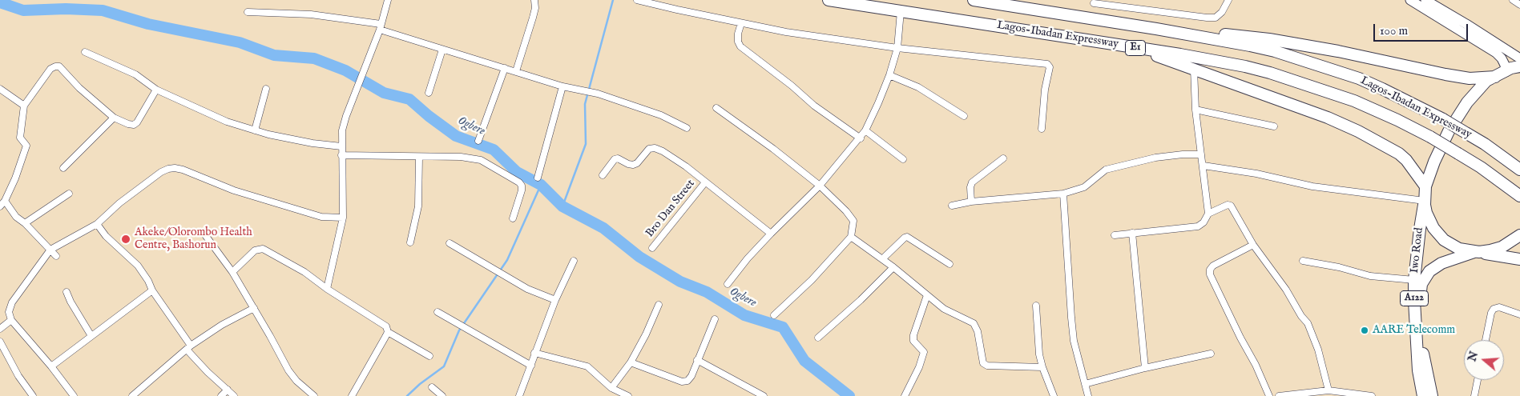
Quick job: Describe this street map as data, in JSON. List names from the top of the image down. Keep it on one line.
{"streets":{"highway":["Lagos-Ibadan Expressway","E1","Iwo Road","A122"],"street":["Bro Dan Street"]},"crossings":[["Iwo Road","A122"]],"water":["Ogbere"],"places":["Akeke/Olorombo Health Centre, Bashorun","AARE Telecomm"],"scale_bar":"100 m","north":"left"}
